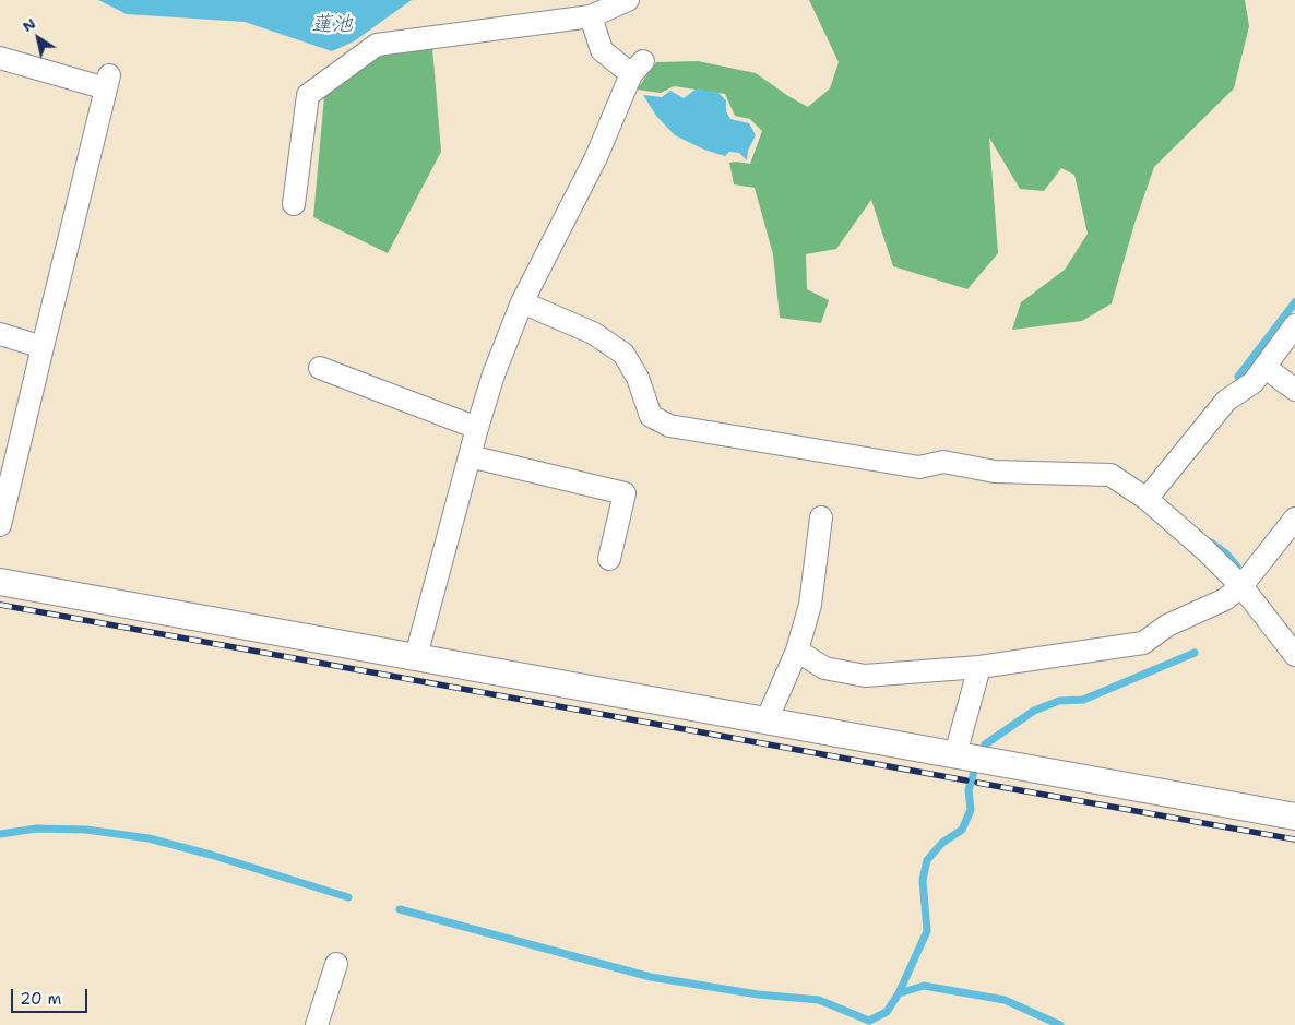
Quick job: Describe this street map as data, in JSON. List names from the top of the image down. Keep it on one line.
{"water":["蓮池"],"scale_bar":"20 m","north":"top left"}
